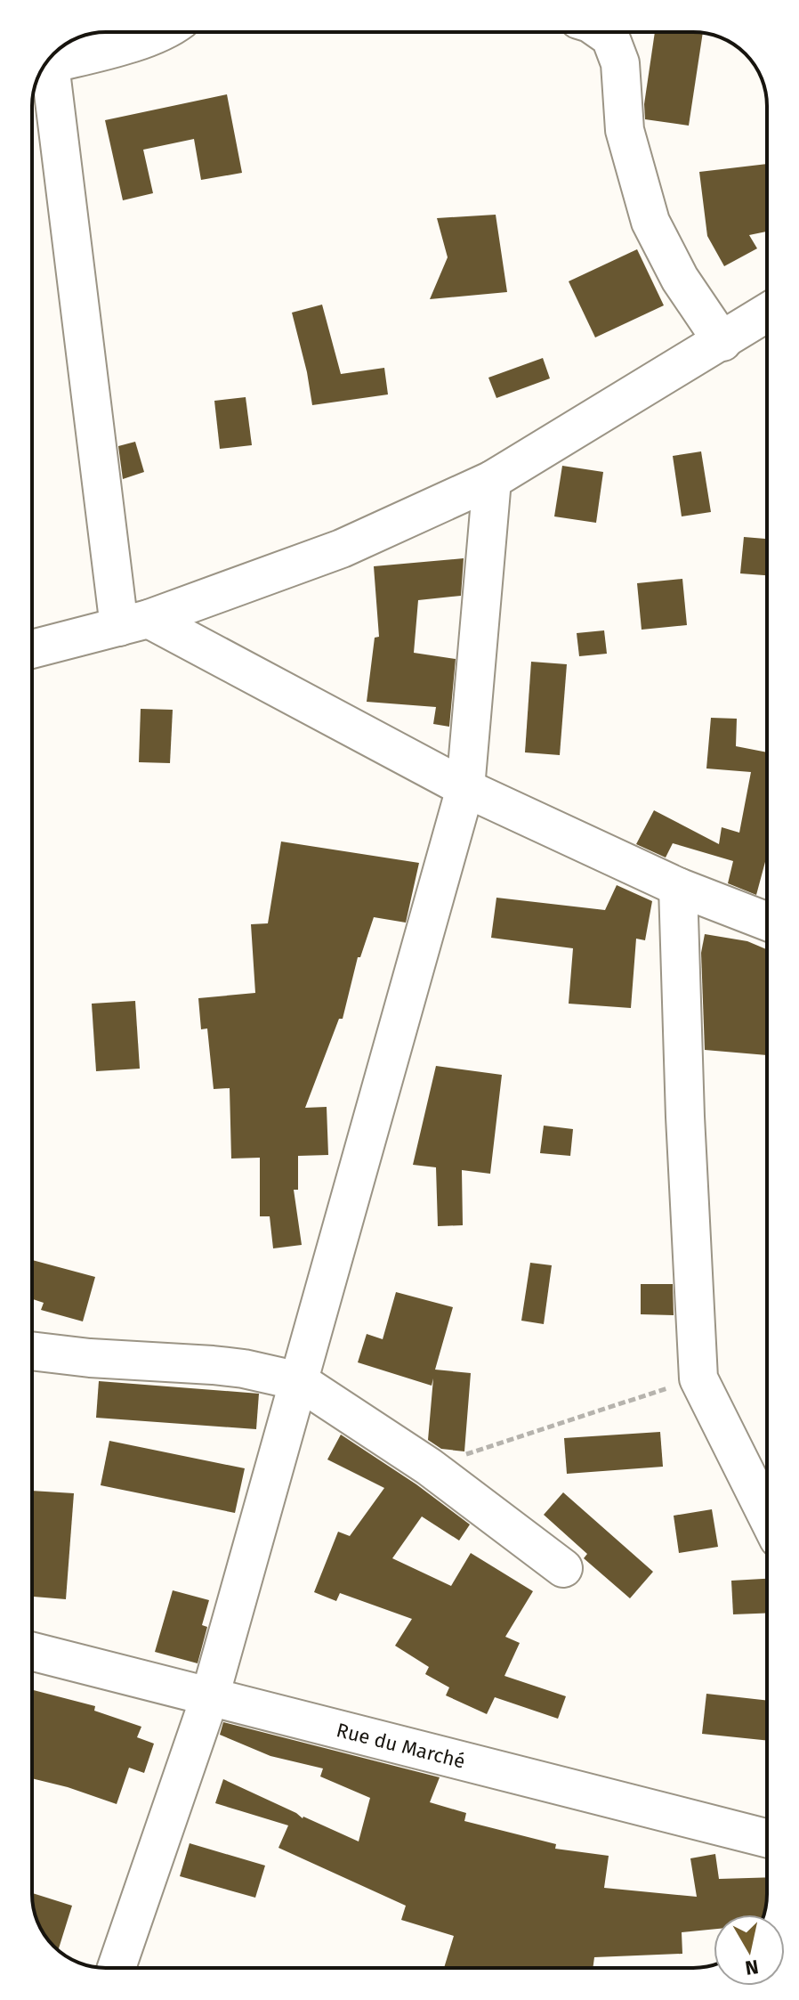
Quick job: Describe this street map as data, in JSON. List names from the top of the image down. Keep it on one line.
{"streets":{"street":["Rue du Marché"]},"north":"bottom"}
